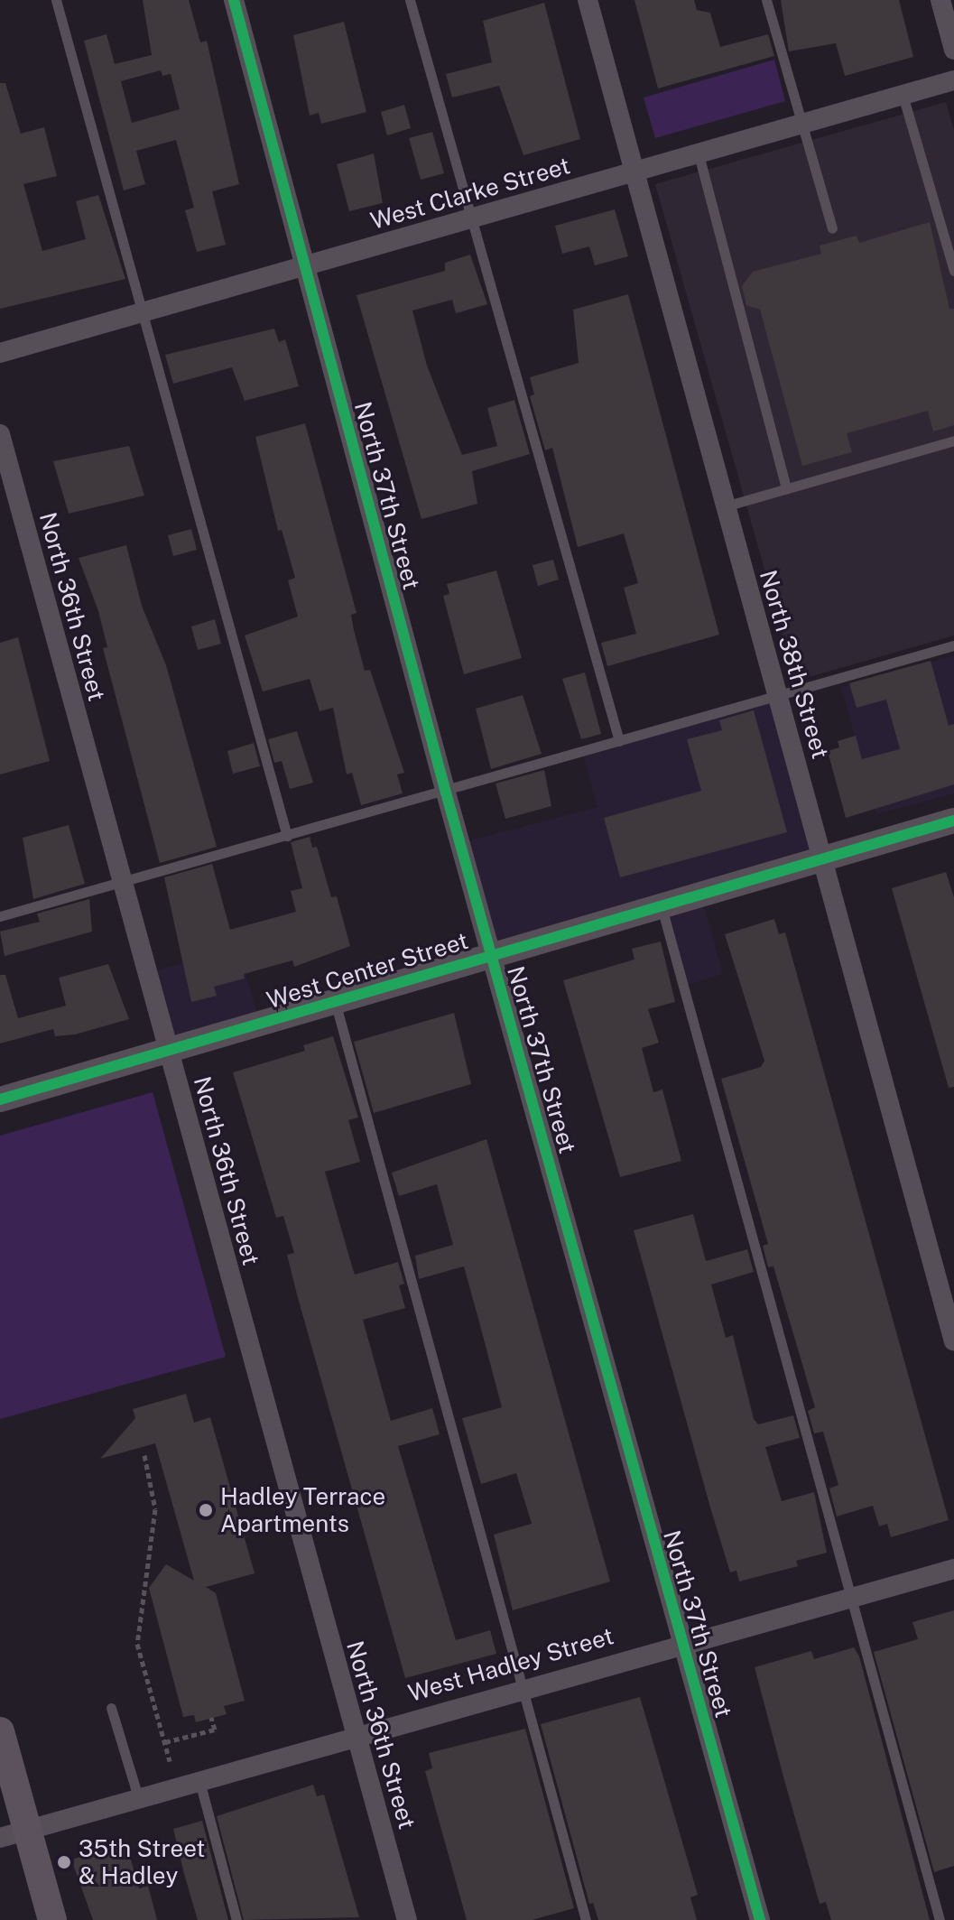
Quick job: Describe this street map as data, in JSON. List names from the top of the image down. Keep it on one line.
{"streets":{"street":["West Clarke Street","North 37th Street","North 36th Street","North 38th Street","West Center Street","West Hadley Street"]},"crossings":[["West Clarke Street","North 37th Street"],["West Clarke Street","North 38th Street"],["North 37th Street","West Center Street"],["North 37th Street","West Hadley Street"],["North 36th Street","West Center Street"],["North 36th Street","West Hadley Street"],["North 38th Street","West Center Street"]],"places":["Hadley Terrace Apartments","35th Street & Hadley"]}
